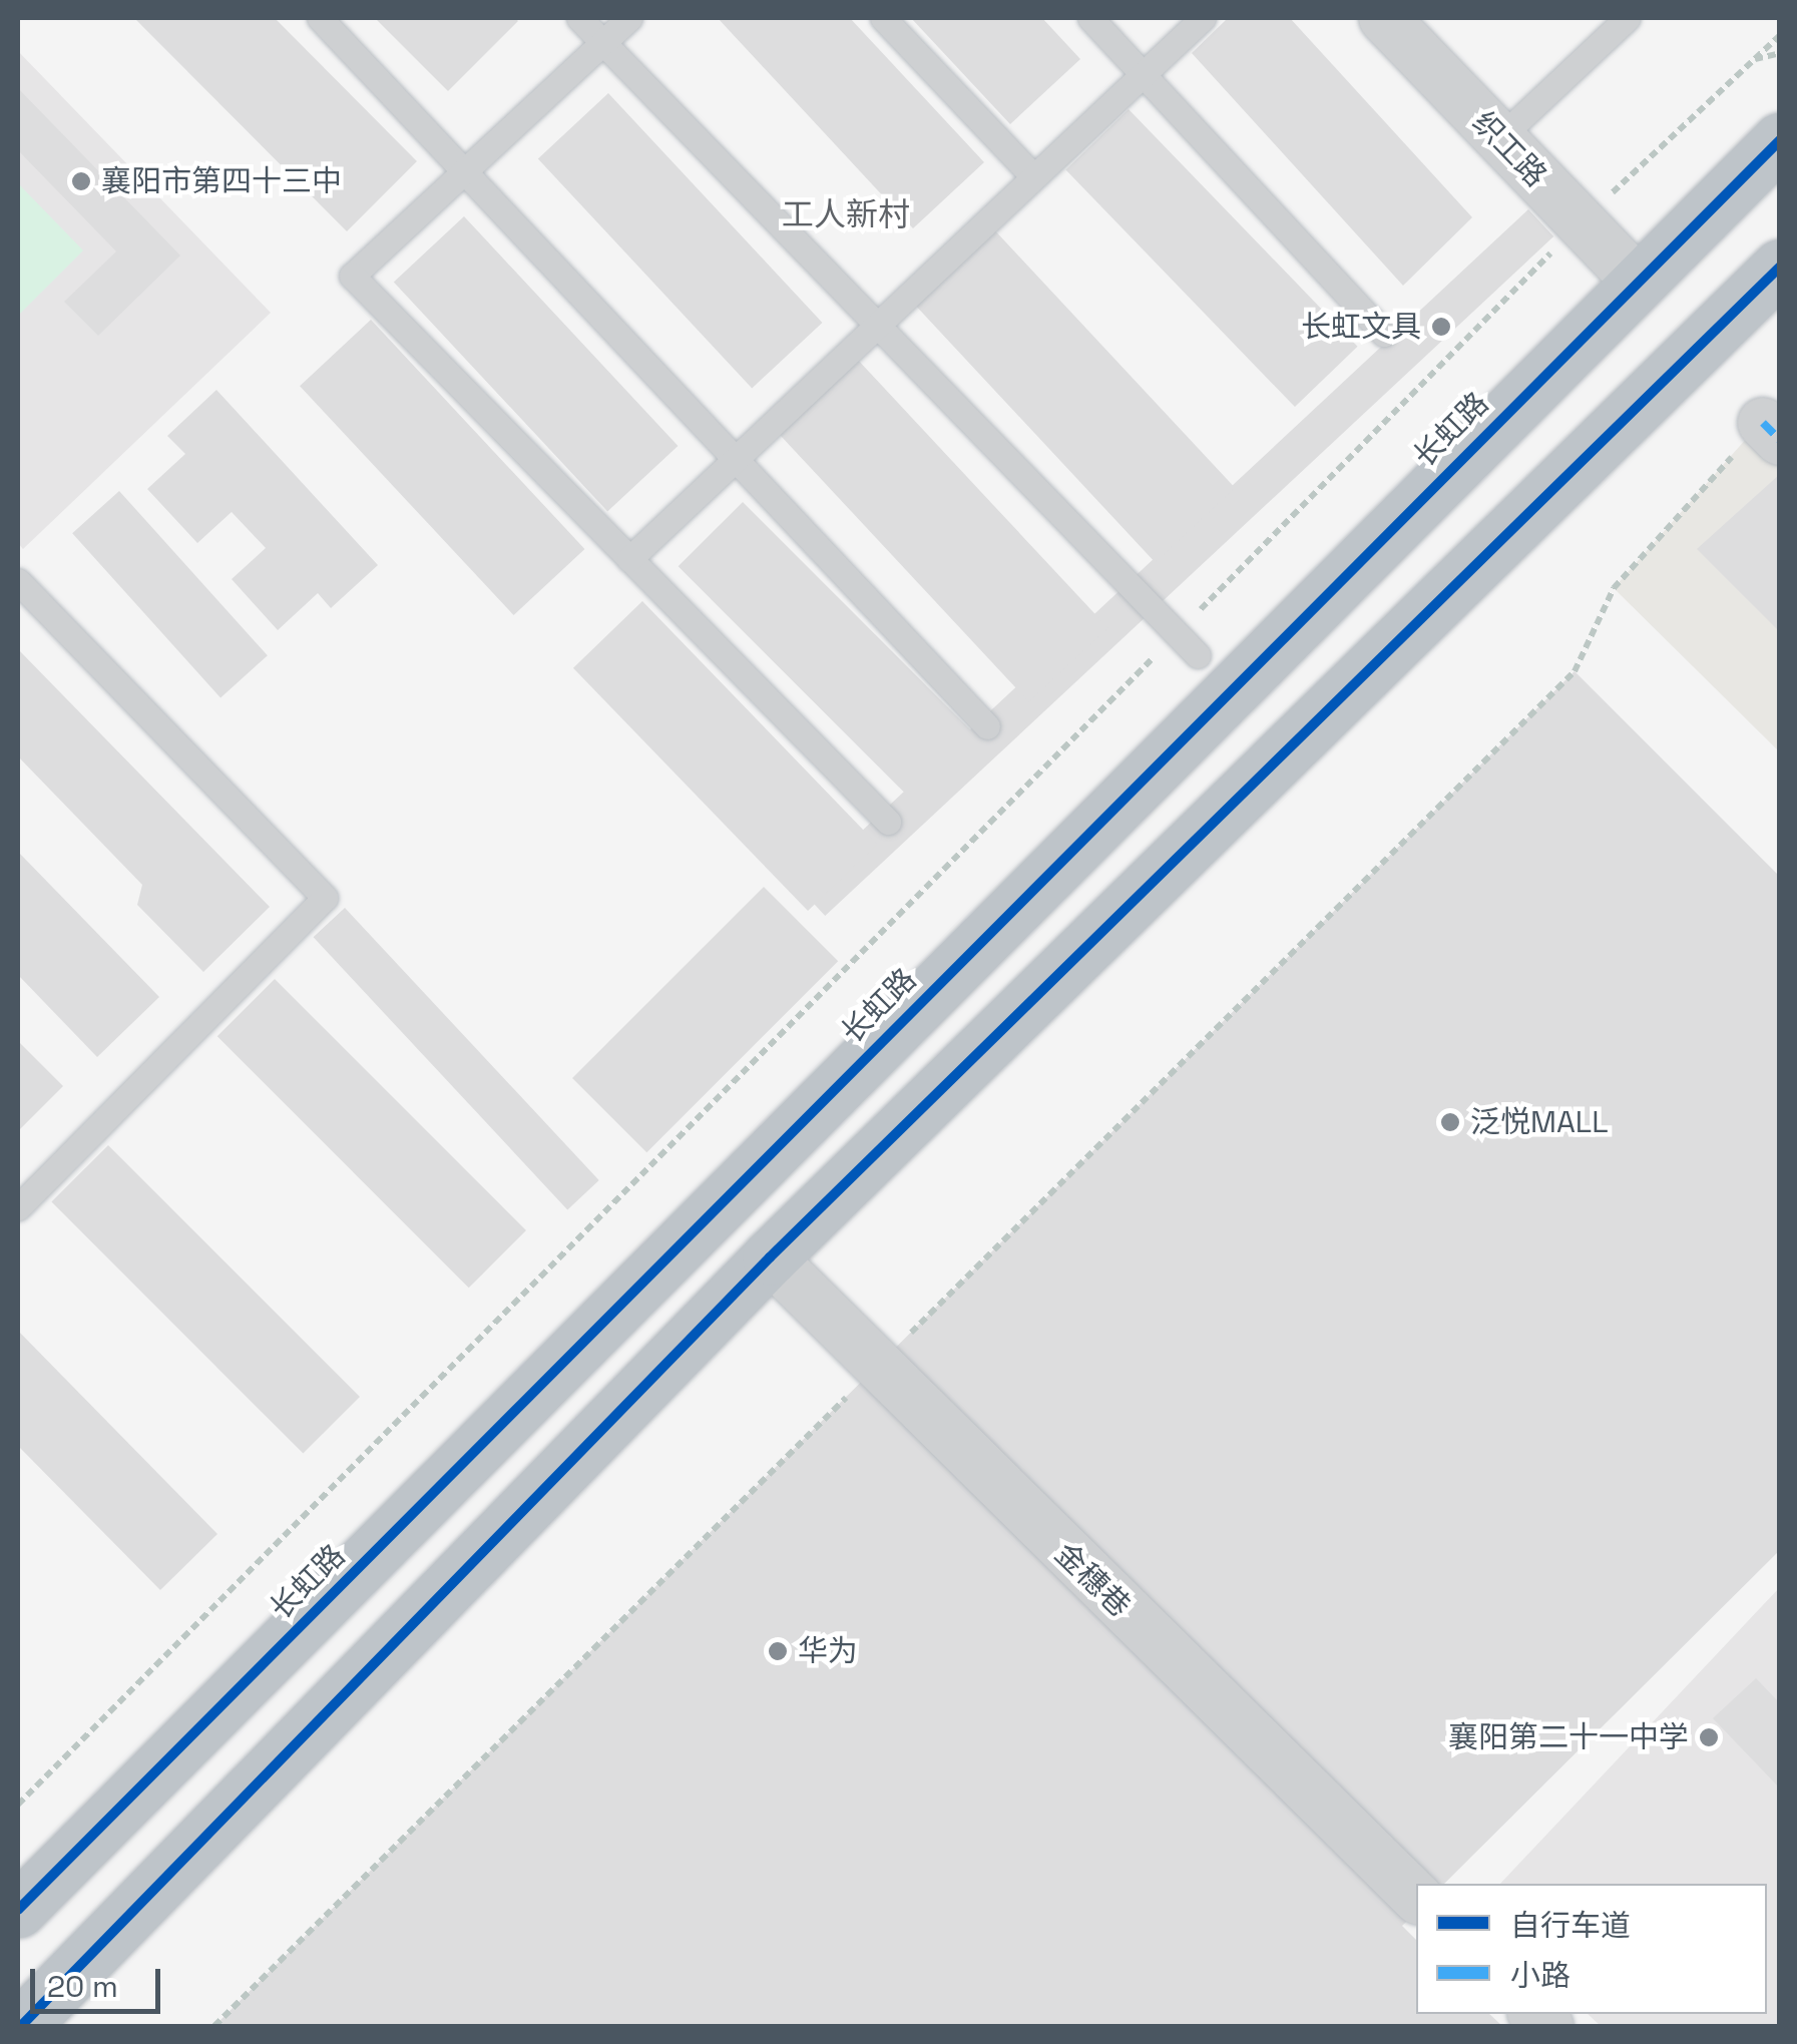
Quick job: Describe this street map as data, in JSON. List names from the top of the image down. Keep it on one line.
{"streets":{"highway":["长虹路"],"street":["织工路","金穗巷"]},"crossings":[["织工路","长虹路"]],"districts":["工人新村"],"places":["襄阳市第四十三中","长虹文具","泛悦MALL","华为","襄阳第二十一中学"],"legend":["自行车道","小路"],"scale_bar":"20 m"}
